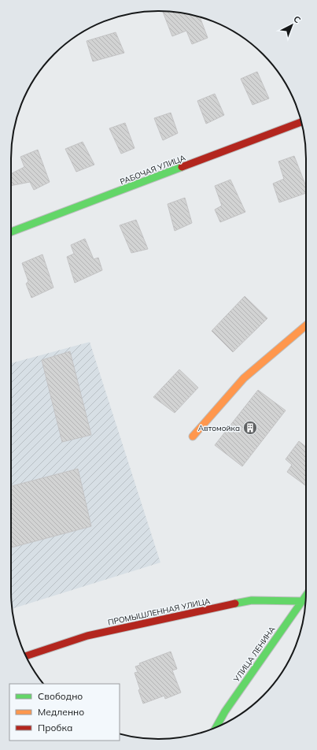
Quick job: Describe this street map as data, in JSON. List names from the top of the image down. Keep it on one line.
{"streets":{"street":["РАБОЧАЯ УЛИЦА","ПРОМЫШЛЕННАЯ УЛИЦА","УЛИЦА ЛЕНИНА"]},"crossings":[["ПРОМЫШЛЕННАЯ УЛИЦА","УЛИЦА ЛЕНИНА"]],"places":{"building":["Автомойка"]},"legend":["Свободно","Медленно","Пробка"],"north":"top right"}
